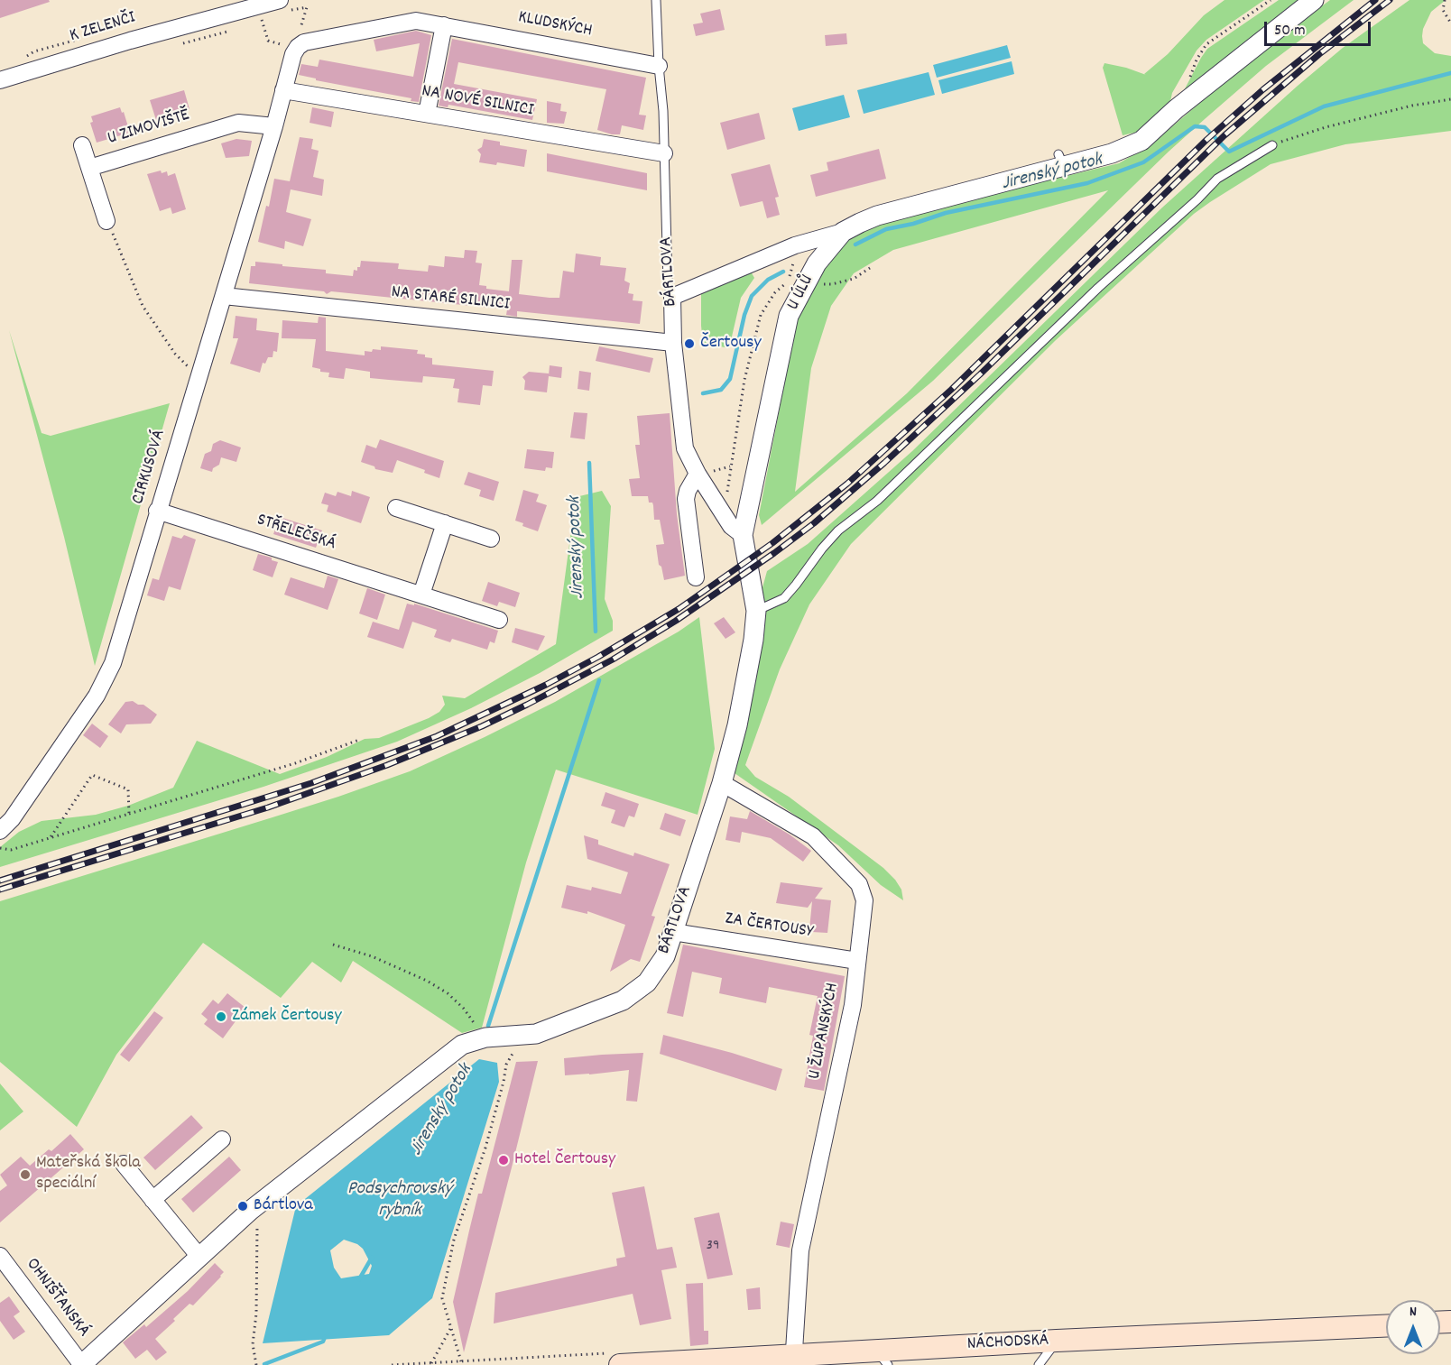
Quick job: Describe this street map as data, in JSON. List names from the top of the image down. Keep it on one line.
{"streets":{"main road":["NÁCHODSKÁ"],"street":["KLUDSKÝCH","K ZELENČI","NA NOVÉ SILNICI","U ZIMOVIŠTĚ","BÁRTLOVA","U ÚLŮ","NA STARÉ SILNICI","CIRKUSOVÁ","STŘELEČSKÁ","ZA ČERTOUSY","U ŽUPANSKÝCH","OHNIŠŤANSKÁ"]},"crossings":[["KLUDSKÝCH","BÁRTLOVA"],["NA NOVÉ SILNICI","BÁRTLOVA"],["NA NOVÉ SILNICI","CIRKUSOVÁ"],["U ZIMOVIŠTĚ","CIRKUSOVÁ"],["BÁRTLOVA","U ÚLŮ"],["BÁRTLOVA","NA STARÉ SILNICI"],["BÁRTLOVA","ZA ČERTOUSY"],["BÁRTLOVA","U ŽUPANSKÝCH"],["BÁRTLOVA","OHNIŠŤANSKÁ"],["NA STARÉ SILNICI","CIRKUSOVÁ"],["CIRKUSOVÁ","STŘELEČSKÁ"],["ZA ČERTOUSY","U ŽUPANSKÝCH"],["U ŽUPANSKÝCH","NÁCHODSKÁ"]],"water":["Jirenský potok","Podsychrovský rybník"],"places":["Čertousy","Zámek Čertousy","Hotel Čertousy","Mateřská škola speciální","Bártlova"],"house_numbers":["39"],"scale_bar":"50 m","north":"top"}
